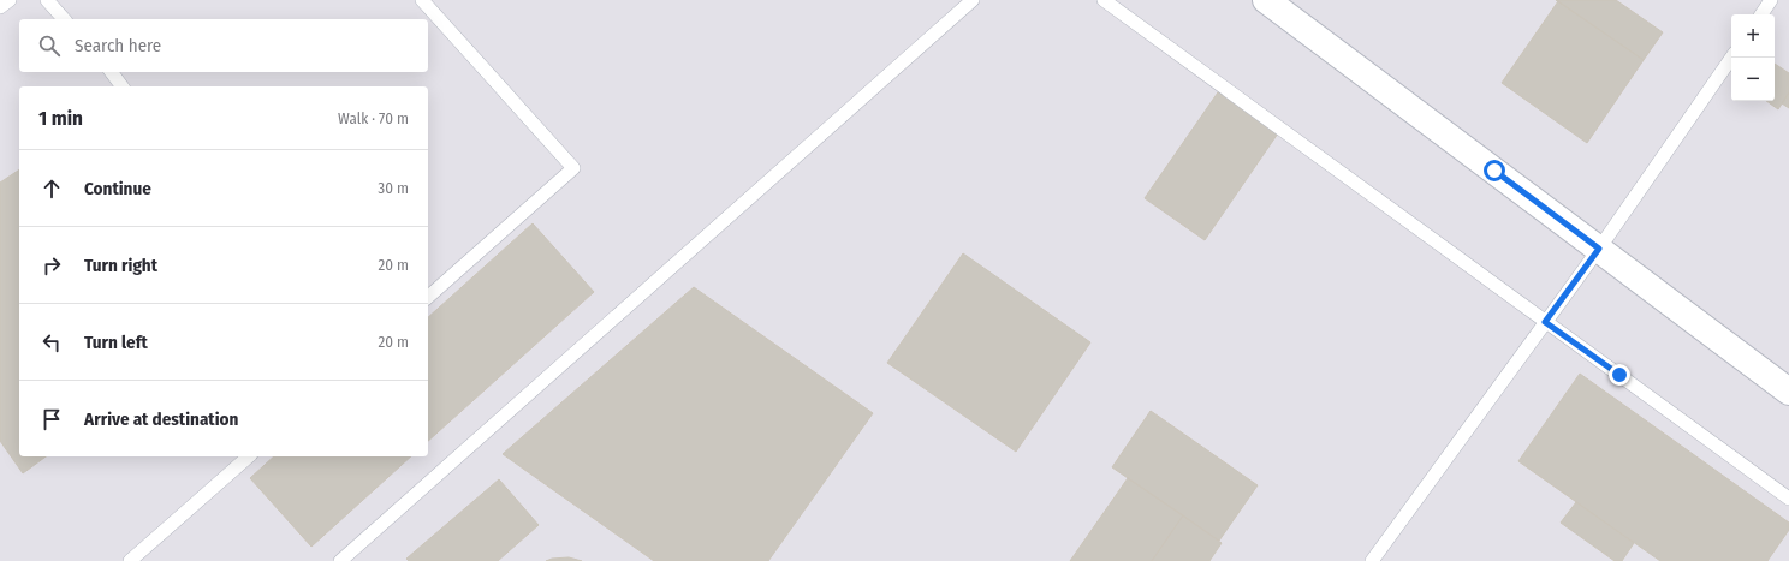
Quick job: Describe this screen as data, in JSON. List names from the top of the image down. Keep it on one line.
{"page":{"map_buttons":["+","−"],"search":"Search here","heading":["1 min","Walk · 70 m"],"list":[["Continue","30 m"],["Turn right","20 m"],["Turn left","20 m"],"Arrive at destination"]}}
